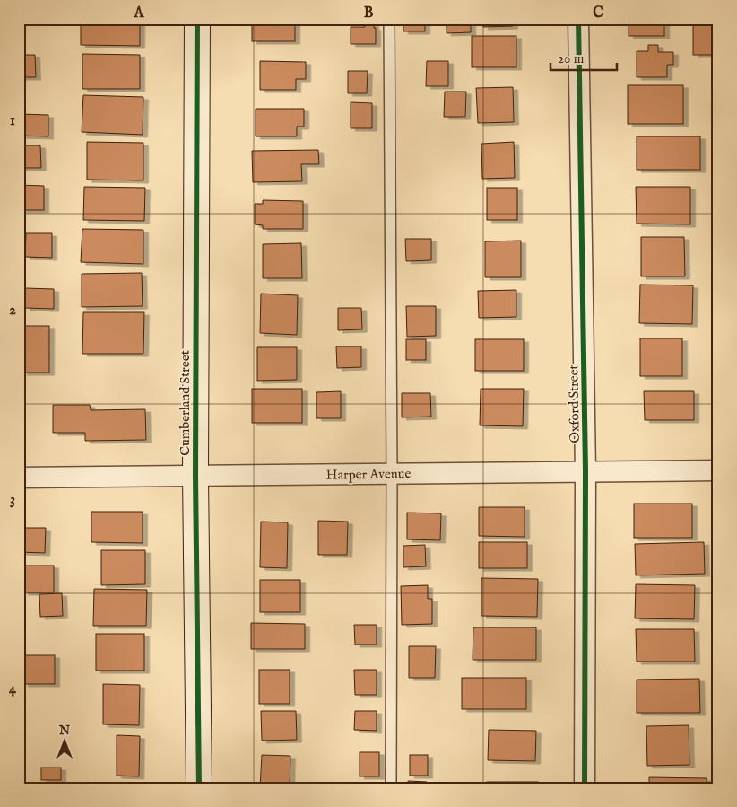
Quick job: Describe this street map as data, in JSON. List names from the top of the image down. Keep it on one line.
{"streets":{"street":["Cumberland Street","Oxford Street","Harper Avenue"]},"crossings":[["Cumberland Street","Harper Avenue"],["Oxford Street","Harper Avenue"]],"scale_bar":"20 m","north":"top","grid":{"columns":["A","B","C"],"rows":["1","2","3","4"]}}
